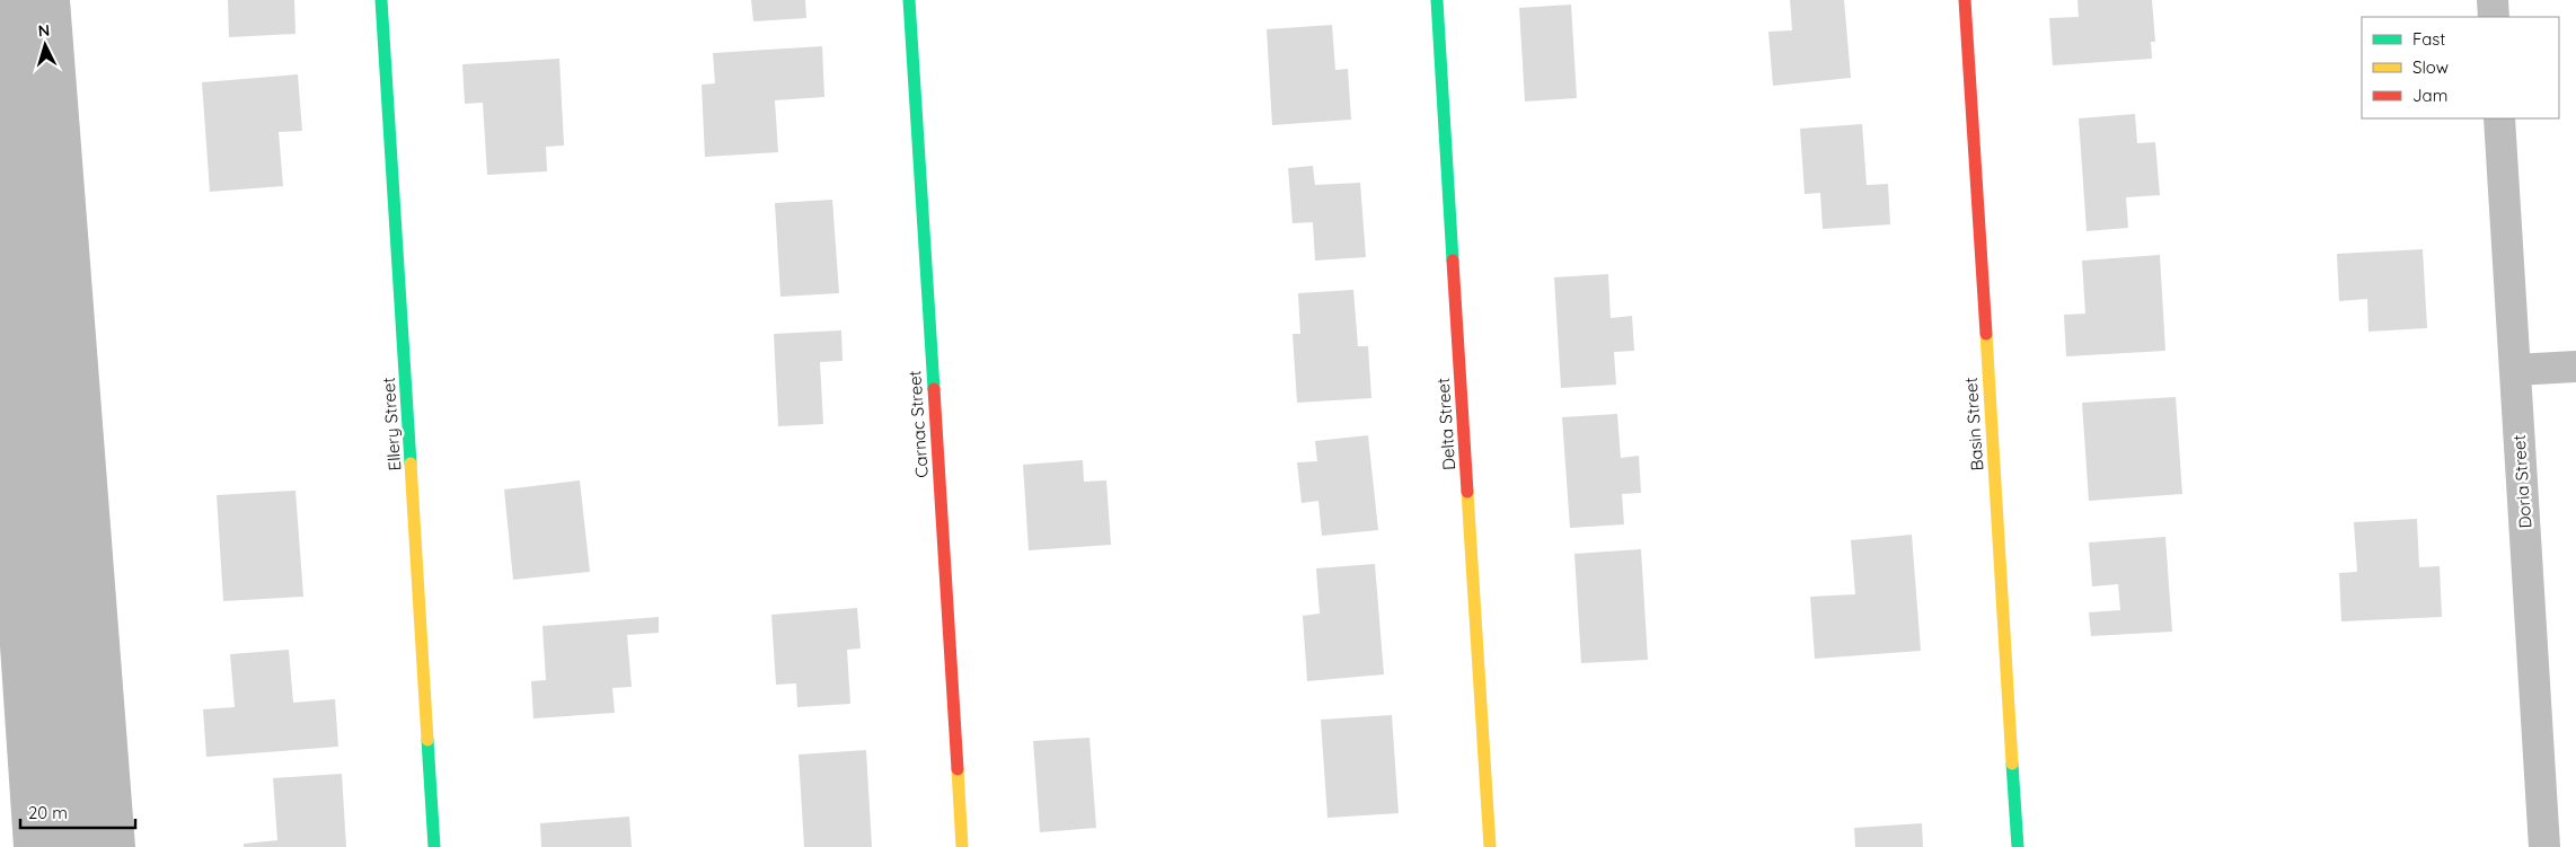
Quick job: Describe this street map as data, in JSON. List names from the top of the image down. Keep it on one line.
{"streets":{"street":["Ellery Street","Carnac Street","Delta Street","Basin Street","Doria Street"]},"legend":["Fast","Slow","Jam"],"scale_bar":"20 m","north":"top"}
